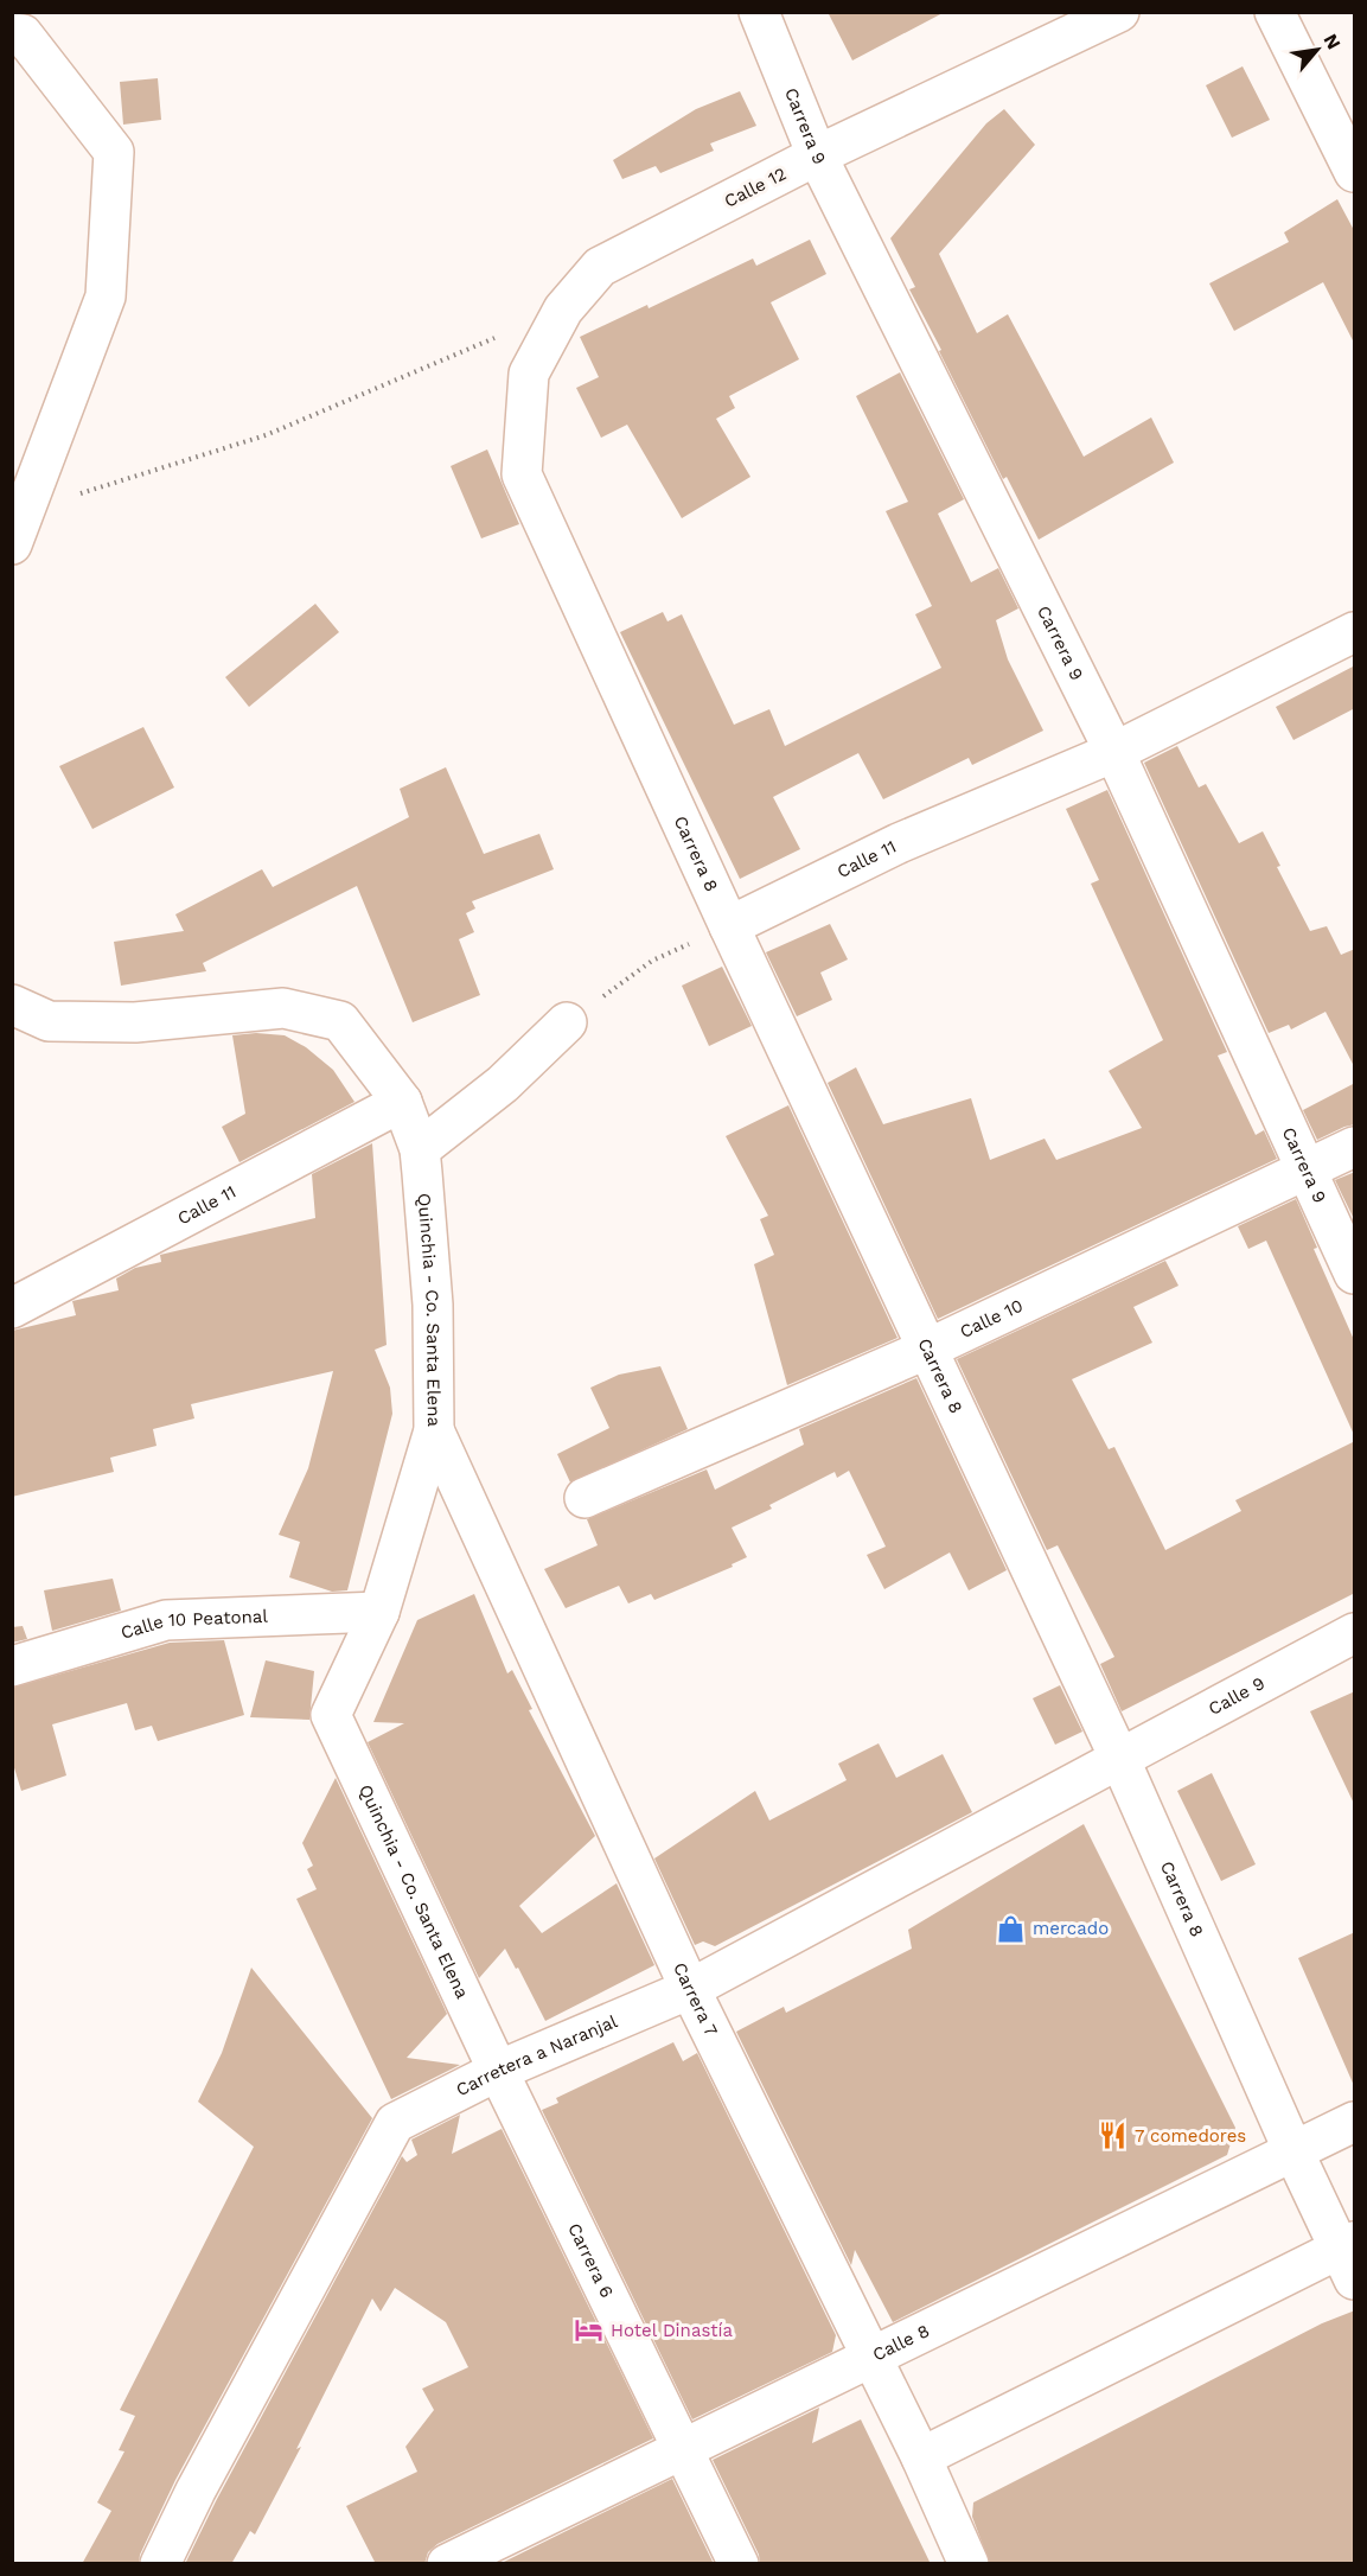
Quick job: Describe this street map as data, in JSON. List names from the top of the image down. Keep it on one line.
{"streets":{"street":["Carrera 9","Calle 12","Carrera 8","Calle 11","Quinchia - Co. Santa Elena","Calle 10","Calle 10 Peatonal","Calle 9","Carrera 7","Carretera a Naranjal","Carrera 6","Calle 8"]},"crossings":[["Carrera 9","Calle 12"],["Carrera 9","Calle 11"],["Carrera 9","Calle 10"],["Calle 12","Carrera 8"],["Carrera 8","Calle 11"],["Carrera 8","Calle 10"],["Carrera 8","Calle 9"],["Carrera 8","Carretera a Naranjal"],["Carrera 8","Calle 8"],["Calle 11","Quinchia - Co. Santa Elena"],["Quinchia - Co. Santa Elena","Calle 10 Peatonal"],["Quinchia - Co. Santa Elena","Carrera 7"],["Quinchia - Co. Santa Elena","Carretera a Naranjal"],["Quinchia - Co. Santa Elena","Carrera 6"],["Calle 9","Carretera a Naranjal"],["Carrera 7","Carretera a Naranjal"],["Carrera 7","Calle 8"],["Carretera a Naranjal","Carrera 6"],["Carrera 6","Calle 8"]],"places":{"shop":["mercado"],"restaurant":["7 comedores"],"hotel":["Hotel Dinastía"]},"north":"top right"}
